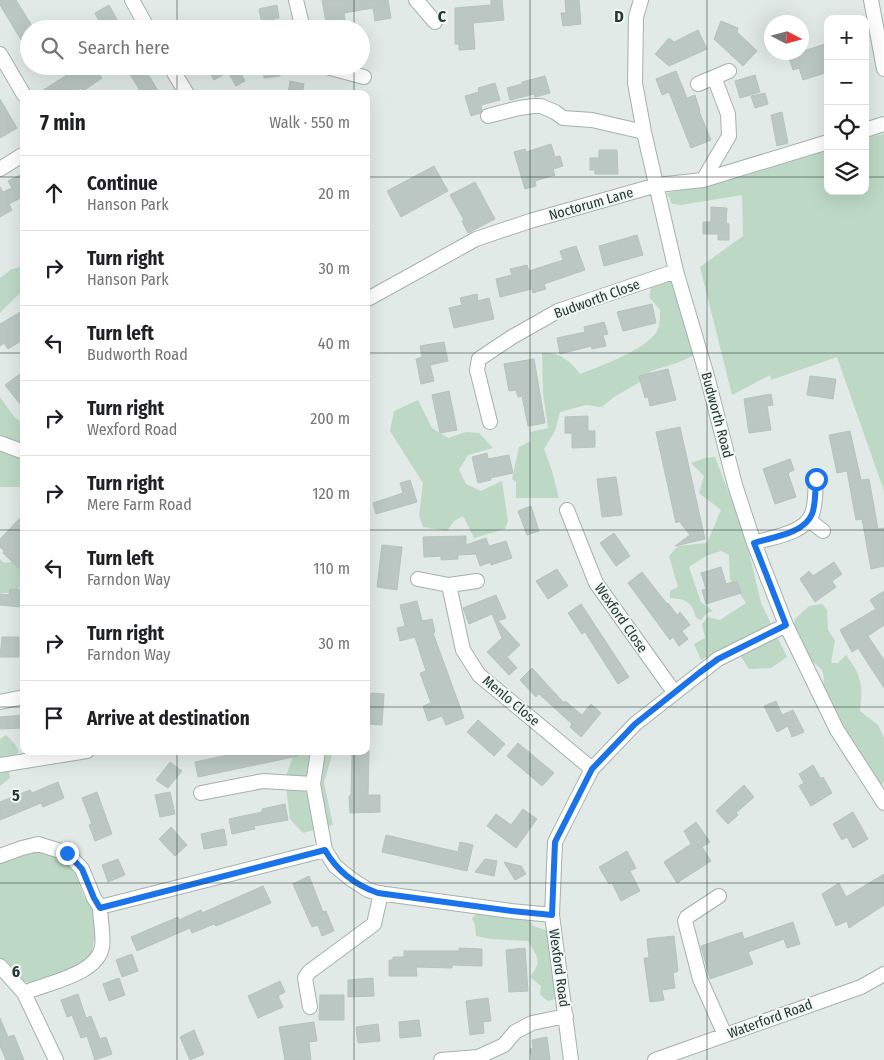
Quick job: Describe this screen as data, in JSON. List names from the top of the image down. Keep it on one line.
{"streets":{"street":["Noctorum Lane","Budworth Close","Budworth Road","Wexford Close","Menlo Close","Wexford Road","Waterford Road"]},"crossings":[["Noctorum Lane","Budworth Road"],["Budworth Close","Budworth Road"],["Budworth Road","Wexford Road"],["Wexford Close","Wexford Road"],["Menlo Close","Wexford Road"]],"north":"right","page":{"map_buttons":["+","−"],"search":"Search here","heading":["7 min","Walk · 550 m"],"list":[["Continue","Hanson Park","20 m"],["Turn right","Hanson Park","30 m"],["Turn left","Budworth Road","40 m"],["Turn right","Wexford Road","200 m"],["Turn right","Mere Farm Road","120 m"],["Turn left","Farndon Way","110 m"],["Turn right","Farndon Way","30 m"],"Arrive at destination"]},"grid":{"columns":["C","D"],"rows":["5","6"]}}
